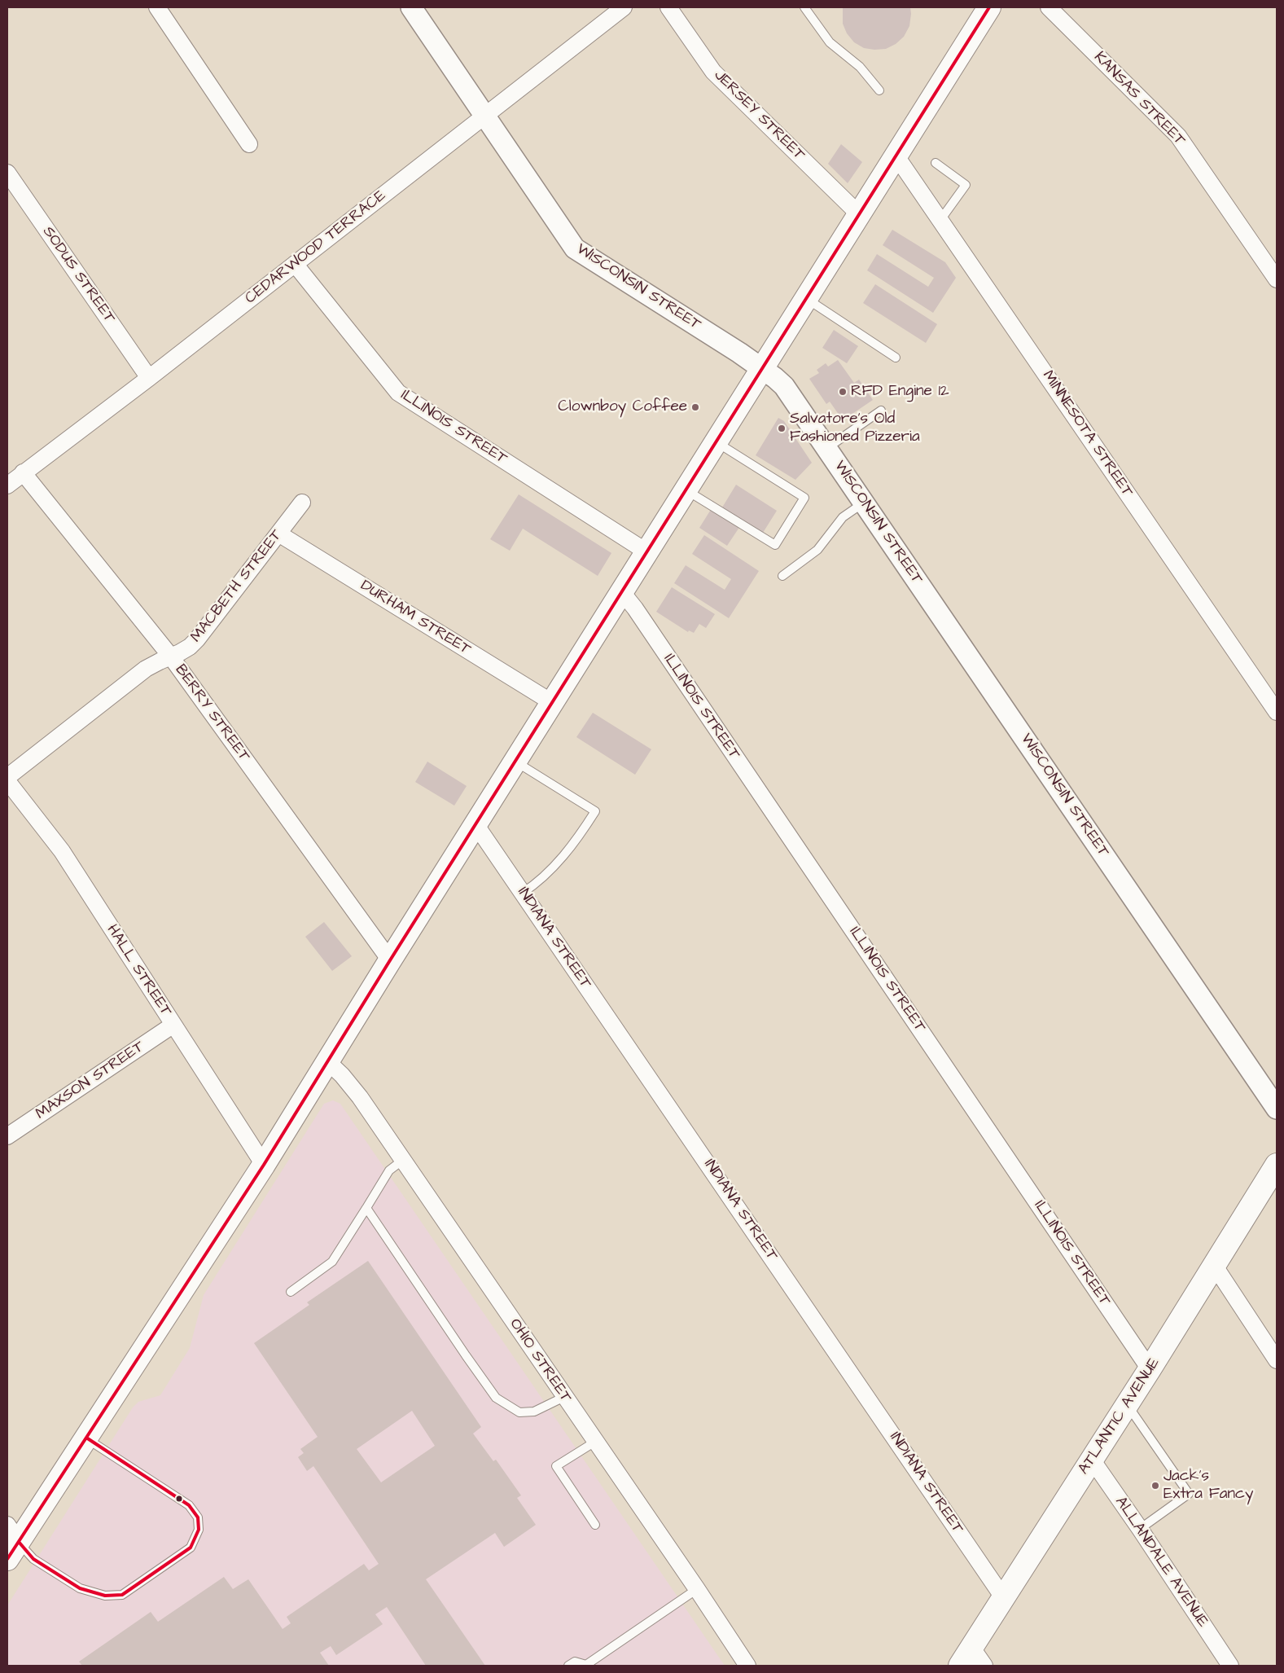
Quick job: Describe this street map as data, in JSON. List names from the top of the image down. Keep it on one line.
{"streets":{"main road":["ATLANTIC AVENUE"],"street":["KANSAS STREET","JERSEY STREET","CEDARWOOD TERRACE","SODUS STREET","WISCONSIN STREET","ILLINOIS STREET","MINNESOTA STREET","MACBETH STREET","DURHAM STREET","BERRY STREET","INDIANA STREET","HALL STREET","MAXSON STREET","OHIO STREET","ALLANDALE AVENUE"]},"crossings":[["CEDARWOOD TERRACE","SODUS STREET"],["CEDARWOOD TERRACE","WISCONSIN STREET"],["CEDARWOOD TERRACE","ILLINOIS STREET"],["CEDARWOOD TERRACE","BERRY STREET"],["ILLINOIS STREET","ATLANTIC AVENUE"],["MACBETH STREET","DURHAM STREET"],["MACBETH STREET","BERRY STREET"],["INDIANA STREET","ATLANTIC AVENUE"],["HALL STREET","MAXSON STREET"],["ATLANTIC AVENUE","ALLANDALE AVENUE"]],"places":["RFD Engine 12","Clownboy Coffee","Salvatore's Old Fashioned Pizzeria","Jack's Extra Fancy"]}
